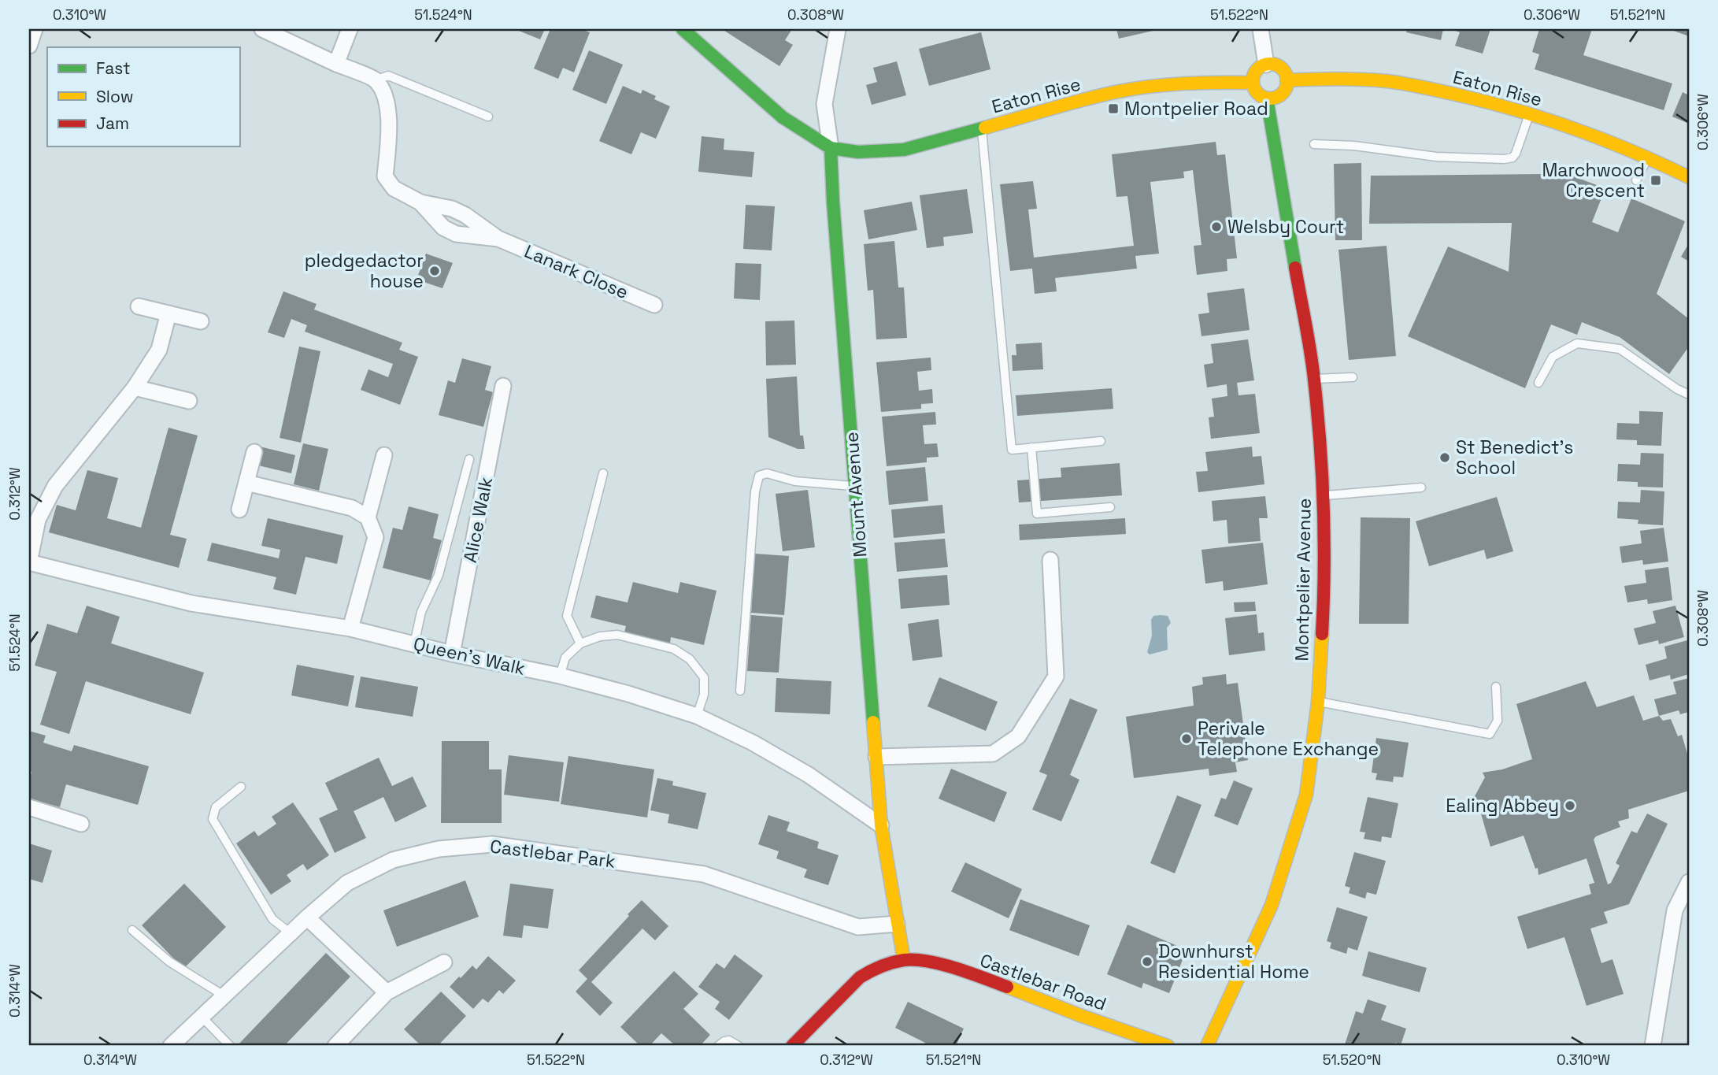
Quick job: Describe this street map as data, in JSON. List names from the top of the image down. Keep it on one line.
{"streets":{"street":["Eaton Rise","Lanark Close","Mount Avenue","Alice Walk","Montpelier Avenue","Queen's Walk","Castlebar Park","Castlebar Road"]},"crossings":[["Eaton Rise","Mount Avenue"],["Eaton Rise","Montpelier Avenue"],["Mount Avenue","Queen's Walk"],["Mount Avenue","Castlebar Park"],["Mount Avenue","Castlebar Road"],["Alice Walk","Queen's Walk"]],"places":{"transit":["Montpelier Road","Marchwood Crescent"],"other":["Welsby Court","pledgedactor house","St Benedict's School","Perivale Telephone Exchange","Ealing Abbey","Downhurst Residential Home"]},"legend":["Fast","Slow","Jam"],"coordinates":["0.310°W","51.524°N","0.308°W","51.522°N","0.306°W","51.521°N","0.312°W","0.314°W","51.520°N"]}
